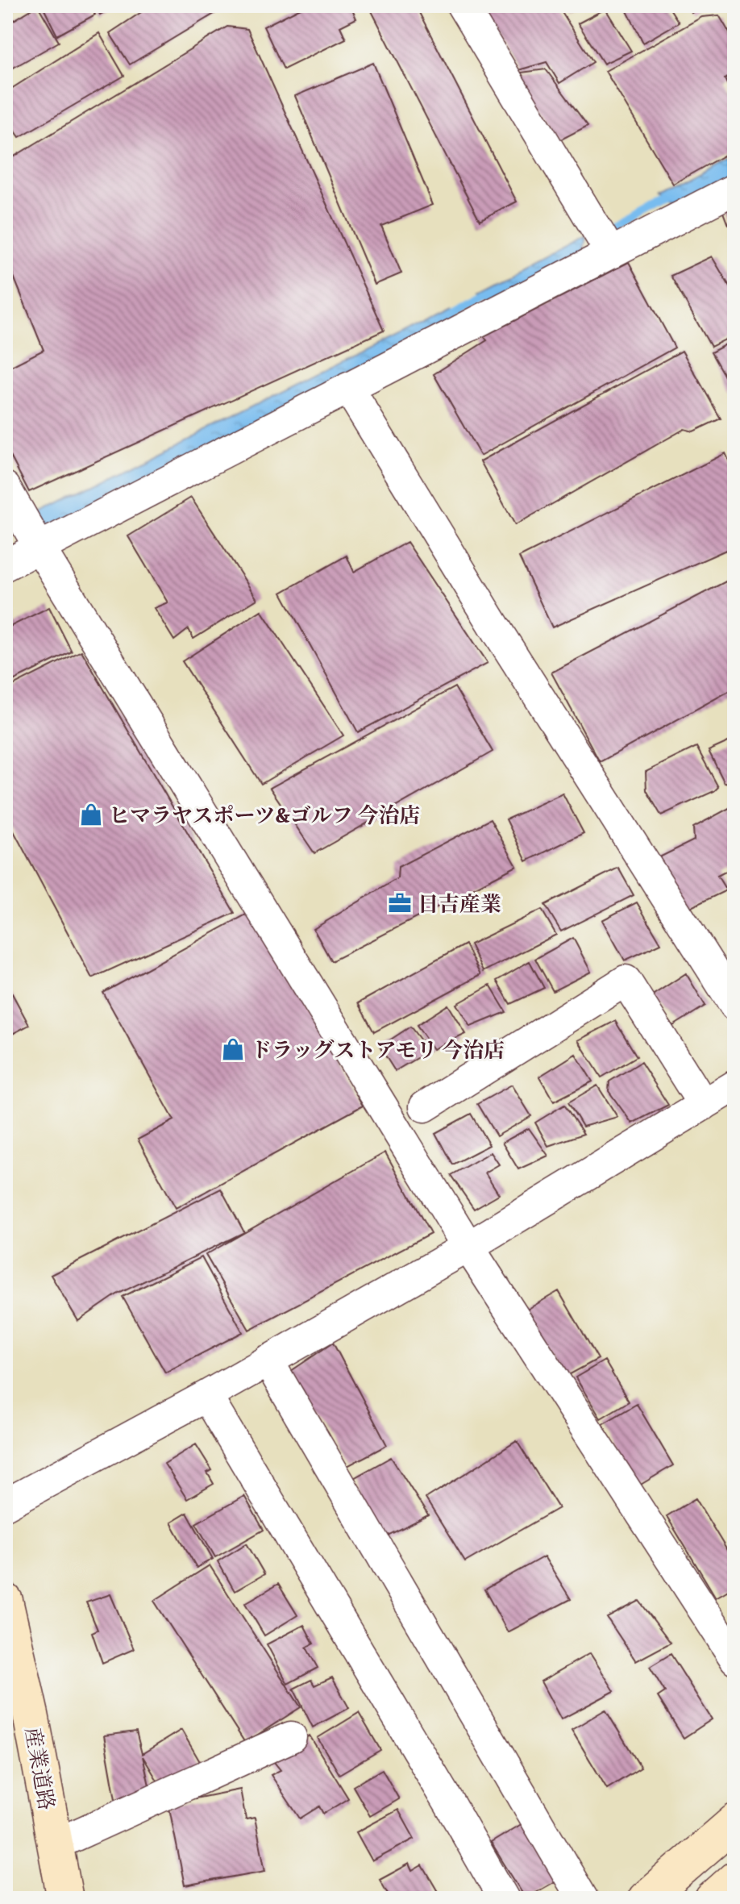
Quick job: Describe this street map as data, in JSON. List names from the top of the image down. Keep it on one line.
{"streets":{"street":["産業道路"]},"places":{"shop":["ヒマラヤスポーツ&ゴルフ 今治店","ドラッグストアモリ 今治店"],"office":["日吉産業"]}}
